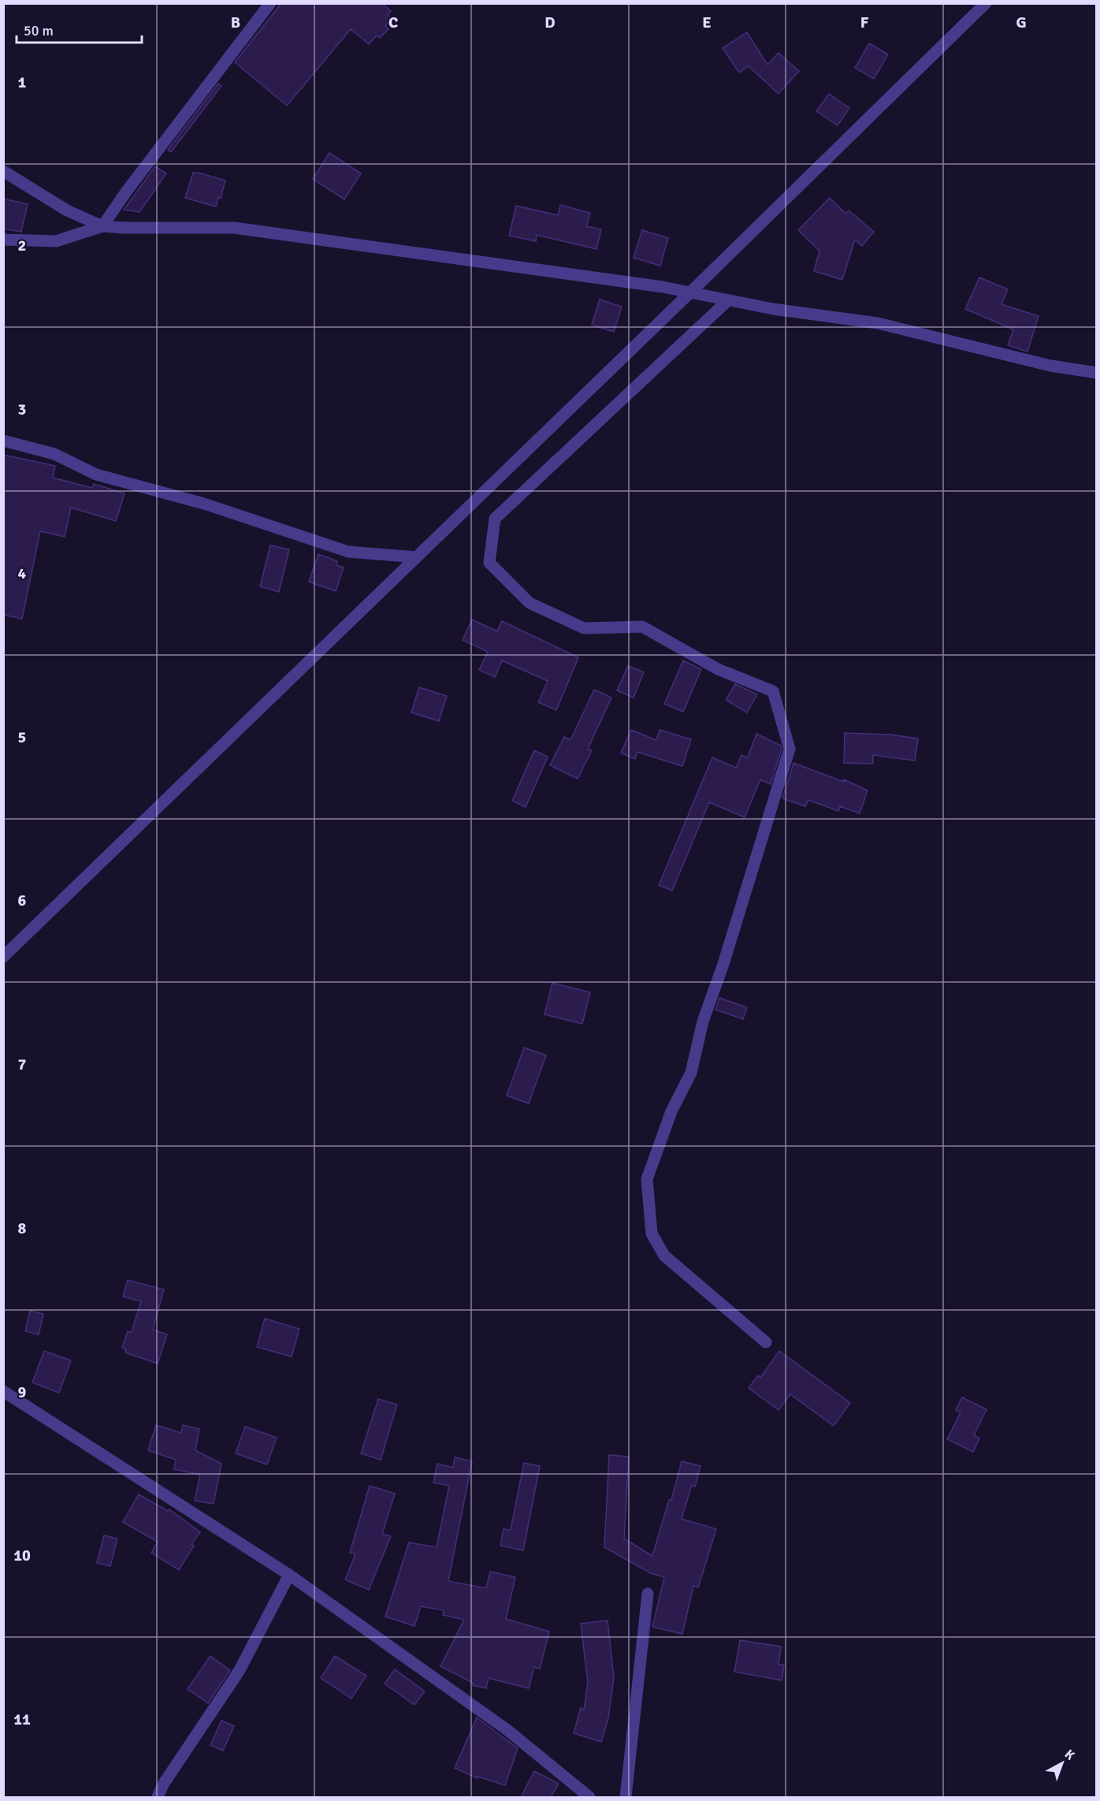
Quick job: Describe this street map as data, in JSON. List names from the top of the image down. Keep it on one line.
{"scale_bar":"50 m","north":"top right","grid":{"columns":["B","C","D","E","F","G"],"rows":["1","2","3","4","5","6","7","8","9","10","11"]}}
